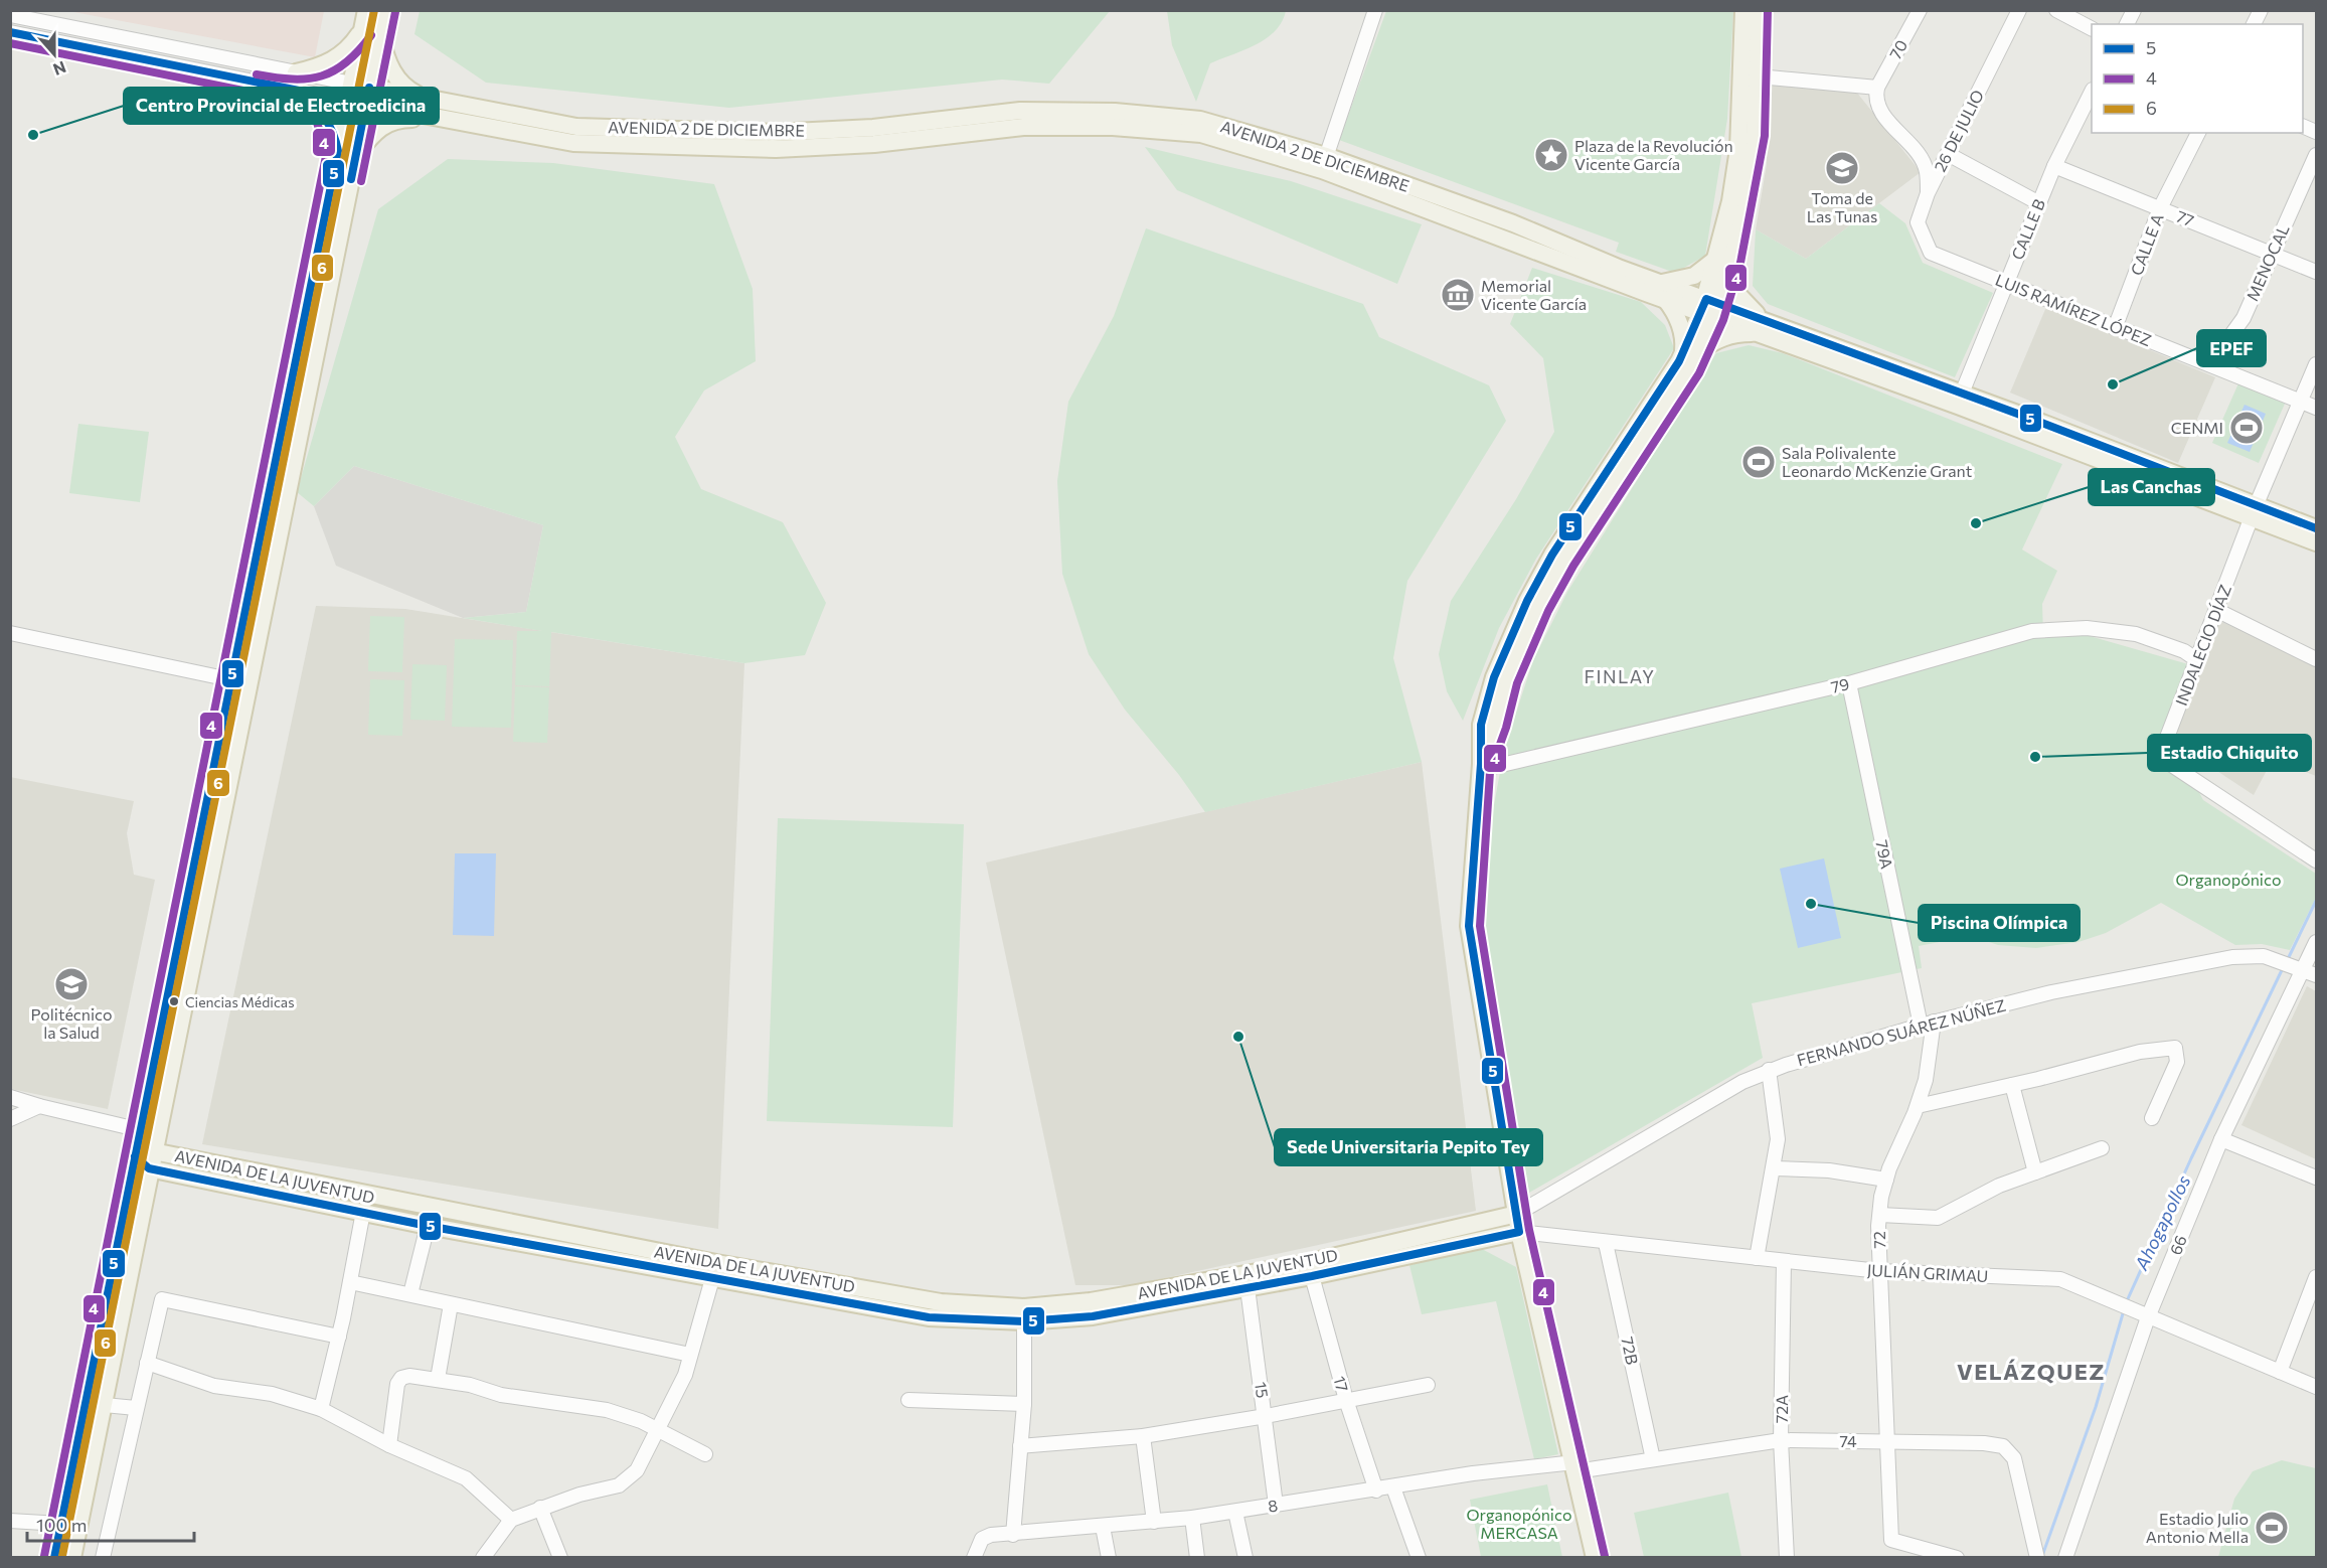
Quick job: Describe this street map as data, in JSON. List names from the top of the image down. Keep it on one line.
{"streets":{"main road":["AVENIDA 2 DE DICIEMBRE","AVENIDA DE LA JUVENTUD"],"street":["70","26 DE JULIO","77","CALLE B","CALLE A","MENOCAL","LUIS RAMÍREZ LÓPEZ","INDALECIO DÍAZ","79","79A","FERNANDO SUÁREZ NÚÑEZ","72","66","JULIÁN GRIMAU","72B","17","15","72A","74","8"]},"crossings":[["AVENIDA 2 DE DICIEMBRE","CALLE B"],["AVENIDA 2 DE DICIEMBRE","INDALECIO DÍAZ"],["26 DE JULIO","LUIS RAMÍREZ LÓPEZ"],["77","CALLE B"],["77","CALLE A"],["77","MENOCAL"],["CALLE B","LUIS RAMÍREZ LÓPEZ"],["CALLE A","LUIS RAMÍREZ LÓPEZ"],["MENOCAL","LUIS RAMÍREZ LÓPEZ"],["LUIS RAMÍREZ LÓPEZ","INDALECIO DÍAZ"],["INDALECIO DÍAZ","79"],["79","79A"],["79A","FERNANDO SUÁREZ NÚÑEZ"],["79A","72"],["FERNANDO SUÁREZ NÚÑEZ","AVENIDA DE LA JUVENTUD"],["FERNANDO SUÁREZ NÚÑEZ","72"],["FERNANDO SUÁREZ NÚÑEZ","66"],["AVENIDA DE LA JUVENTUD","JULIÁN GRIMAU"],["AVENIDA DE LA JUVENTUD","17"],["AVENIDA DE LA JUVENTUD","15"],["72","JULIÁN GRIMAU"],["72","74"],["66","JULIÁN GRIMAU"],["JULIÁN GRIMAU","72B"],["JULIÁN GRIMAU","72A"],["72B","74"],["17","8"],["15","8"],["72A","74"],["74","8"]],"districts":["FINLAY","VELÁZQUEZ"],"water":["Ahogapollos"],"parks":["Organopónico","Organopónico MERCASA"],"places":{"other":["Centro Provincial de Electroedicina","EPEF","Las Canchas","Estadio Chiquito","Piscina Olímpica","Ciencias Médicas","Sede Universitaria Pepito Tey"],"place":["Plaza de la Revolución Vicente García"],"school or university":["Toma de Las Tunas","Politécnico la Salud"],"museum":["Memorial Vicente García"],"sports":["CENMI","Sala Polivalente Leonardo McKenzie Grant","Estadio Julio Antonio Mella"]},"lines":["transit line 4","transit line 6","transit line 5"],"legend":["5","4","6"],"scale_bar":"100 m","north":"bottom"}
